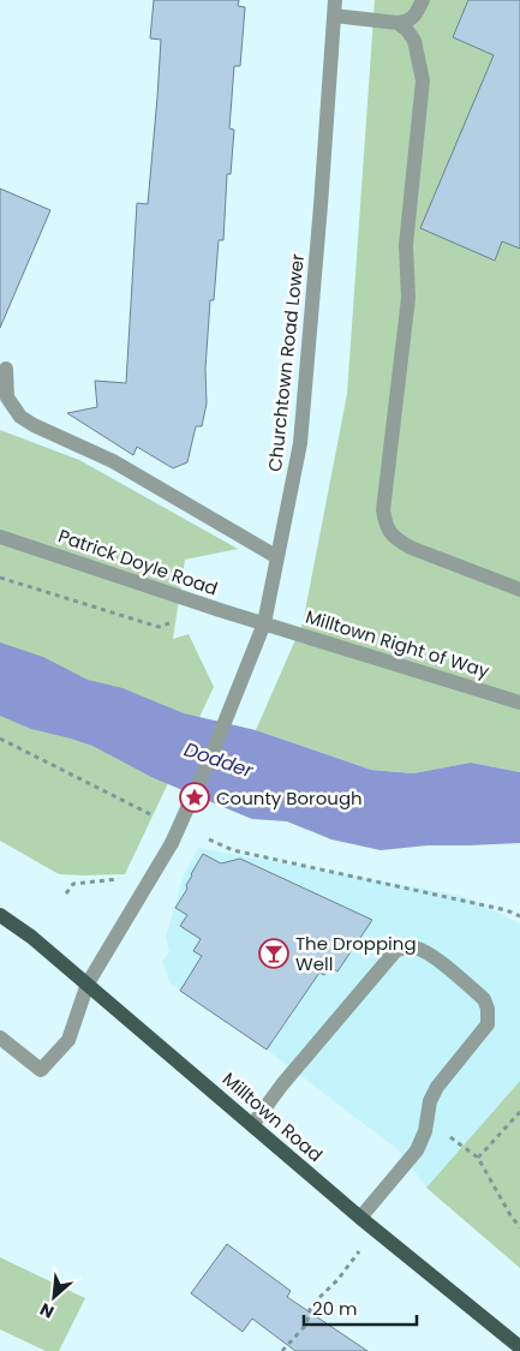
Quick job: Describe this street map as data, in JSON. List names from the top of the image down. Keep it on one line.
{"streets":{"main road":["Milltown Road"],"street":["Churchtown Road Lower","Patrick Doyle Road","Milltown Right of Way"]},"crossings":[["Churchtown Road Lower","Patrick Doyle Road"],["Churchtown Road Lower","Milltown Right of Way"],["Churchtown Road Lower","Milltown Road"],["Patrick Doyle Road","Milltown Right of Way"]],"water":["Dodder"],"places":{"place":["County Borough"],"bar":["The Dropping Well"]},"scale_bar":"20 m","north":"bottom left"}
